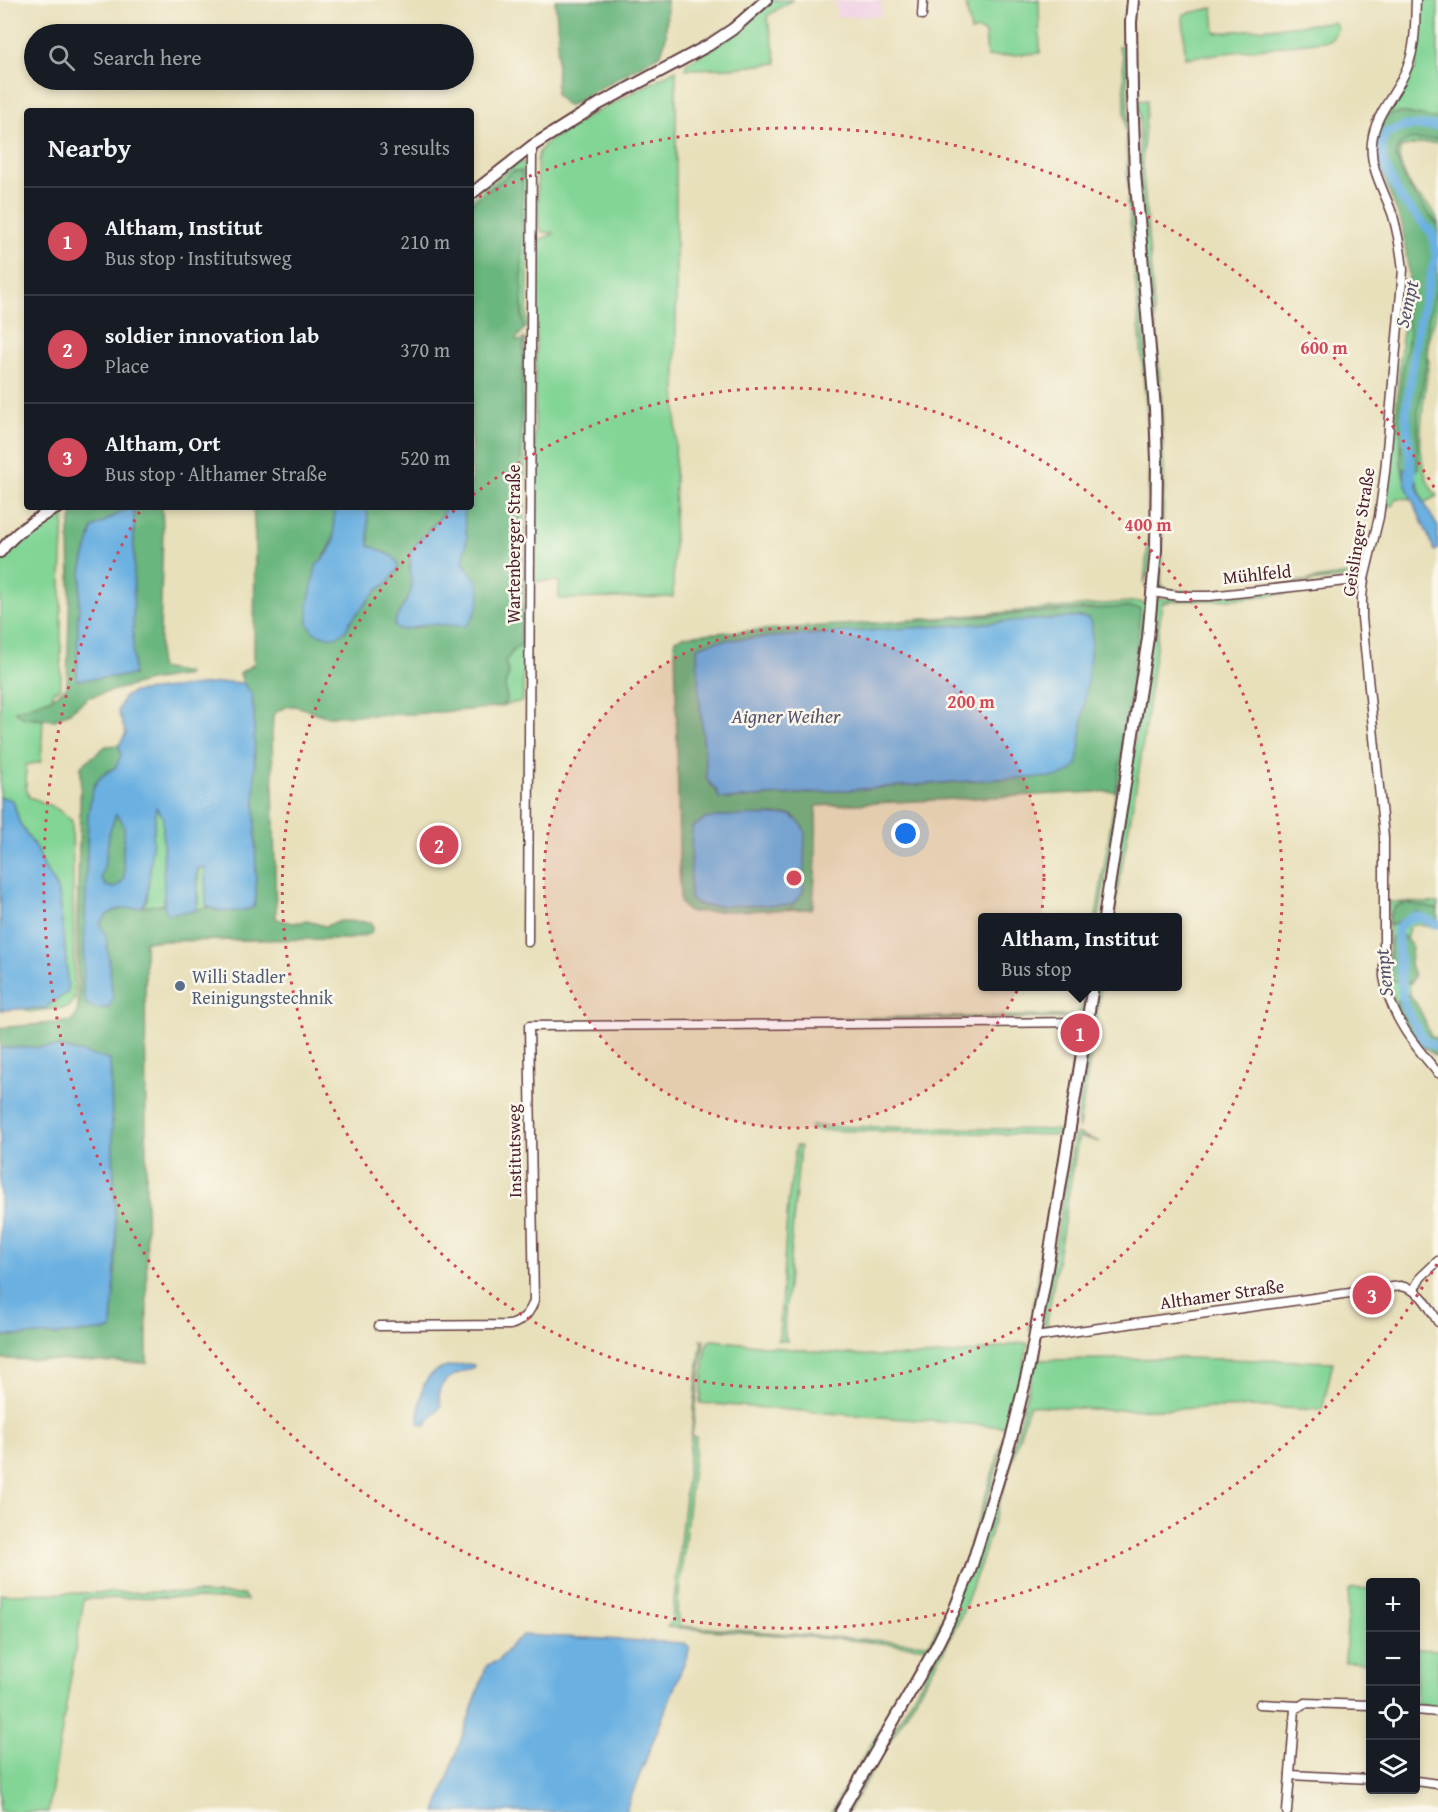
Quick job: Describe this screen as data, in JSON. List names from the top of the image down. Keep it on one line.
{"streets":{"street":["Geislinger Straße","Wartenberger Straße","Mühlfeld","Institutsweg","Althamer Straße"]},"crossings":[["Geislinger Straße","Mühlfeld"]],"water":["Sempt","Aigner Weiher"],"places":["Willi Stadler Reinigungstechnik"],"page":{"search":"Search here","heading":["Nearby","3 results"],"list":[{"mark":"1","name":"Altham, Institut","note":"Bus stop · Institutsweg","value":"210 m"},{"mark":"2","name":"soldier innovation lab","note":"Place","value":"370 m"},{"mark":"3","name":"Altham, Ort","note":"Bus stop · Althamer Straße","value":"520 m"}],"pins":["2","1","3"],"popup":["Altham, Institut","Bus stop"],"map_buttons":["+","−"]},"rings":["600 m","400 m","200 m"]}
